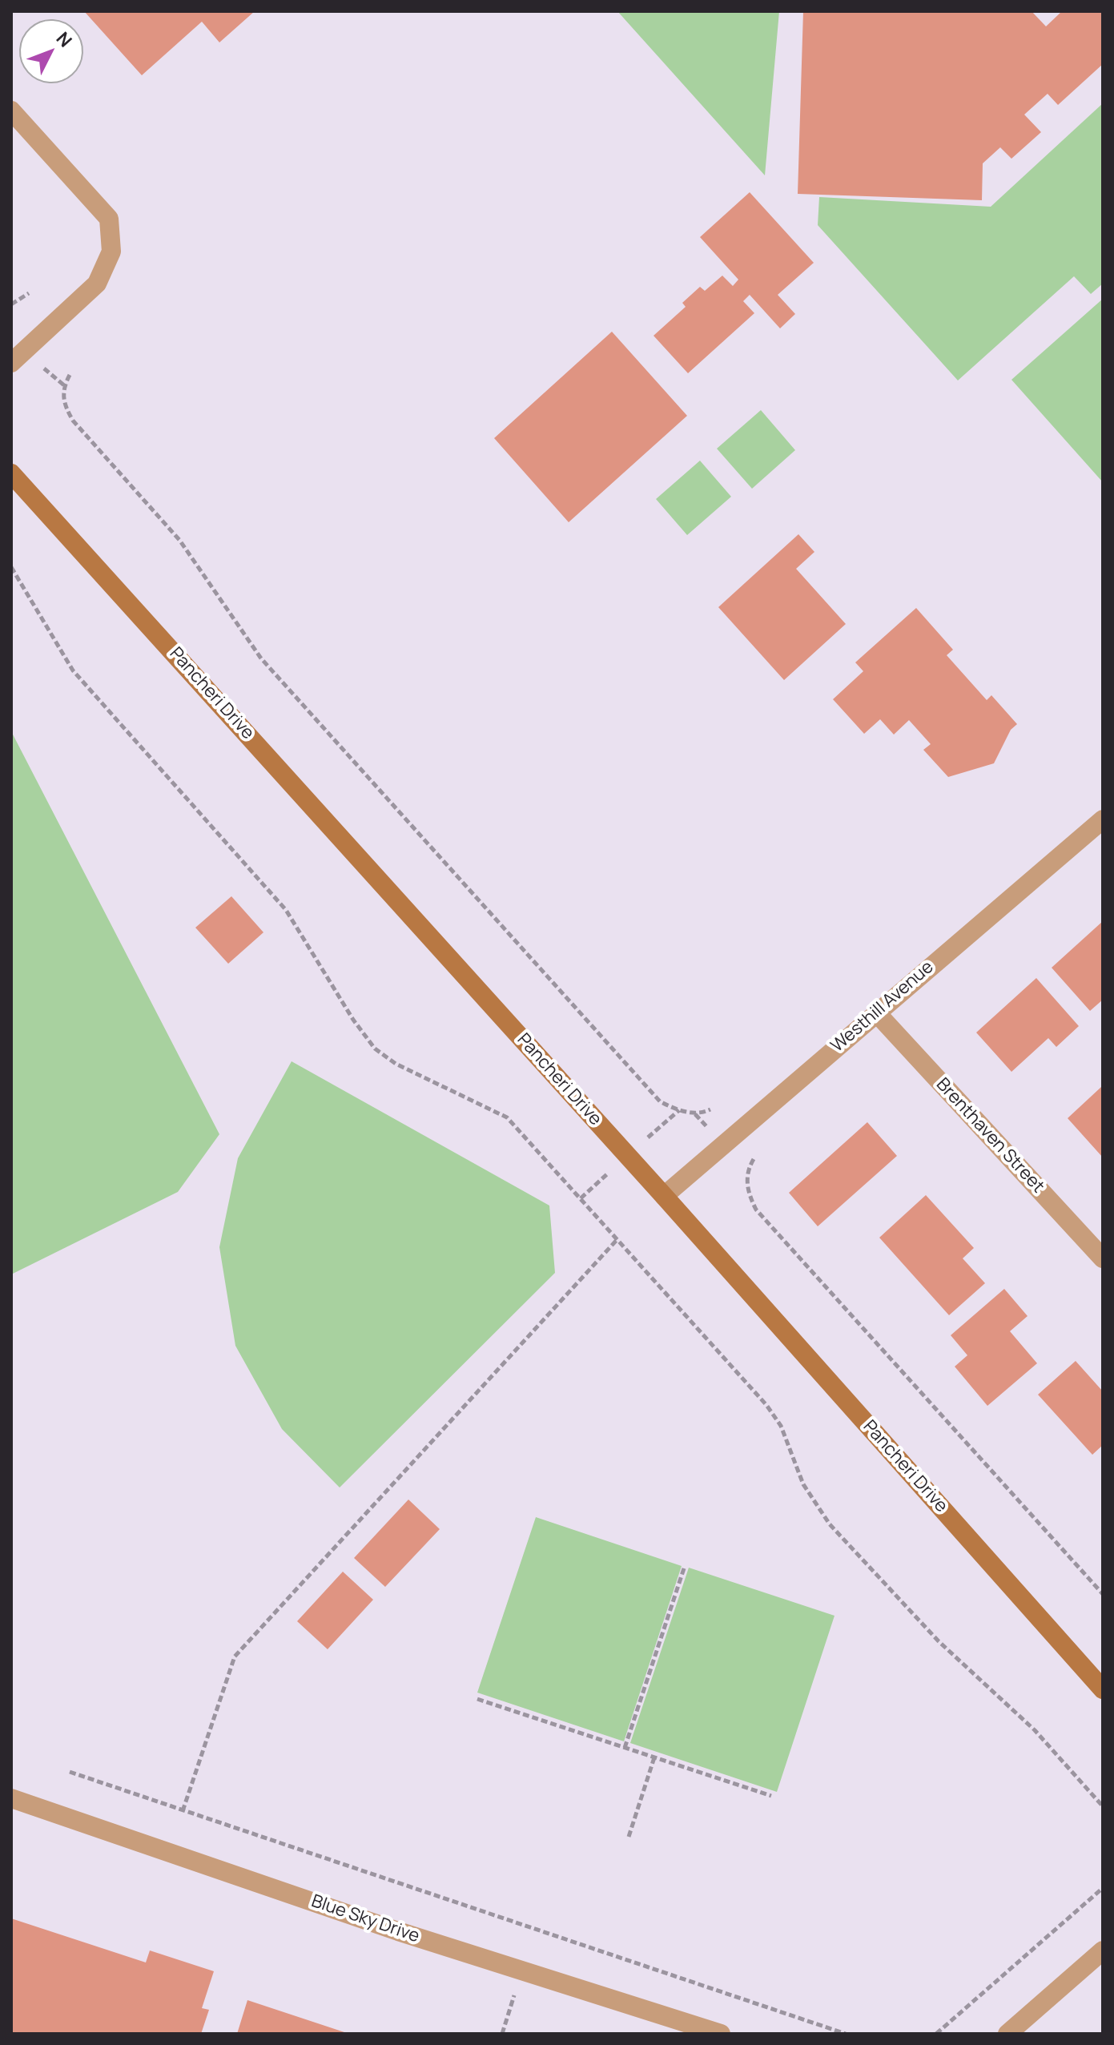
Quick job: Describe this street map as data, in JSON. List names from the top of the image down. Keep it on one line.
{"streets":{"street":["Pancheri Drive","Westhill Avenue","Brenthaven Street","Blue Sky Drive"]},"crossings":[["Pancheri Drive","Westhill Avenue"],["Westhill Avenue","Brenthaven Street"]],"north":"top right"}
